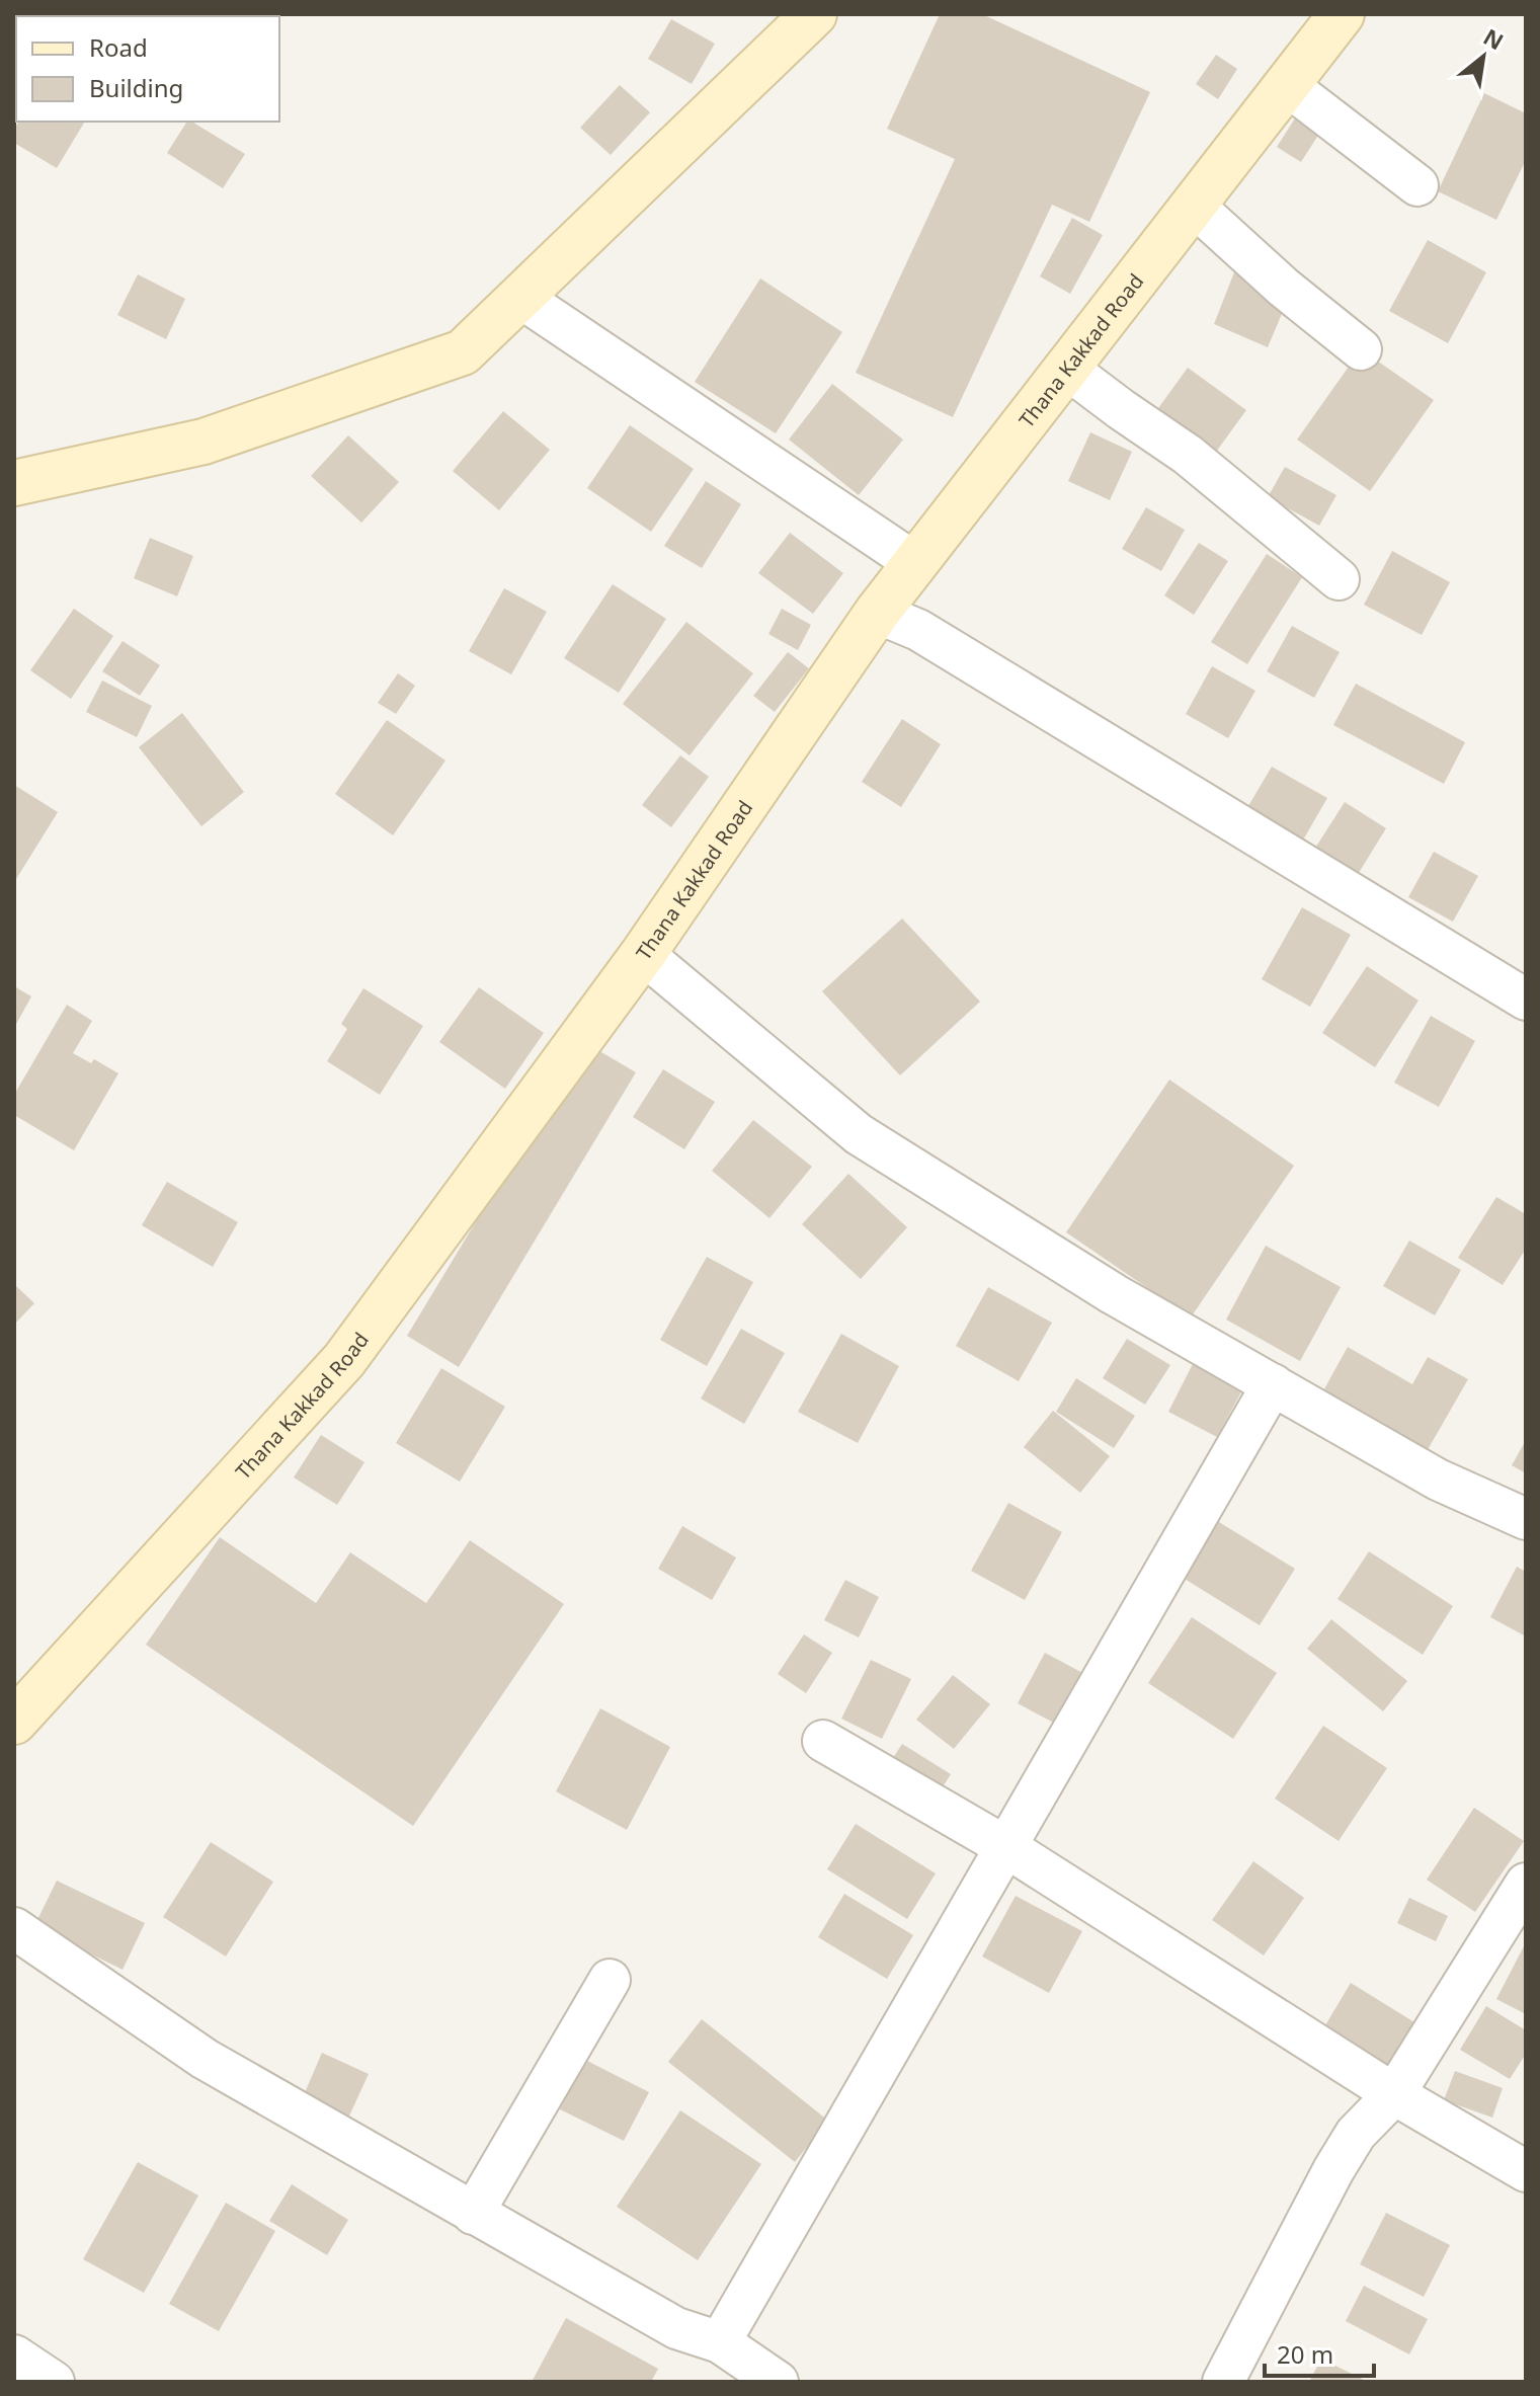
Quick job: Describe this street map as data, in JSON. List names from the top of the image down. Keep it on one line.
{"streets":{"main road":["Thana Kakkad Road"]},"legend":["Road","Building"],"scale_bar":"20 m","north":"top right"}
